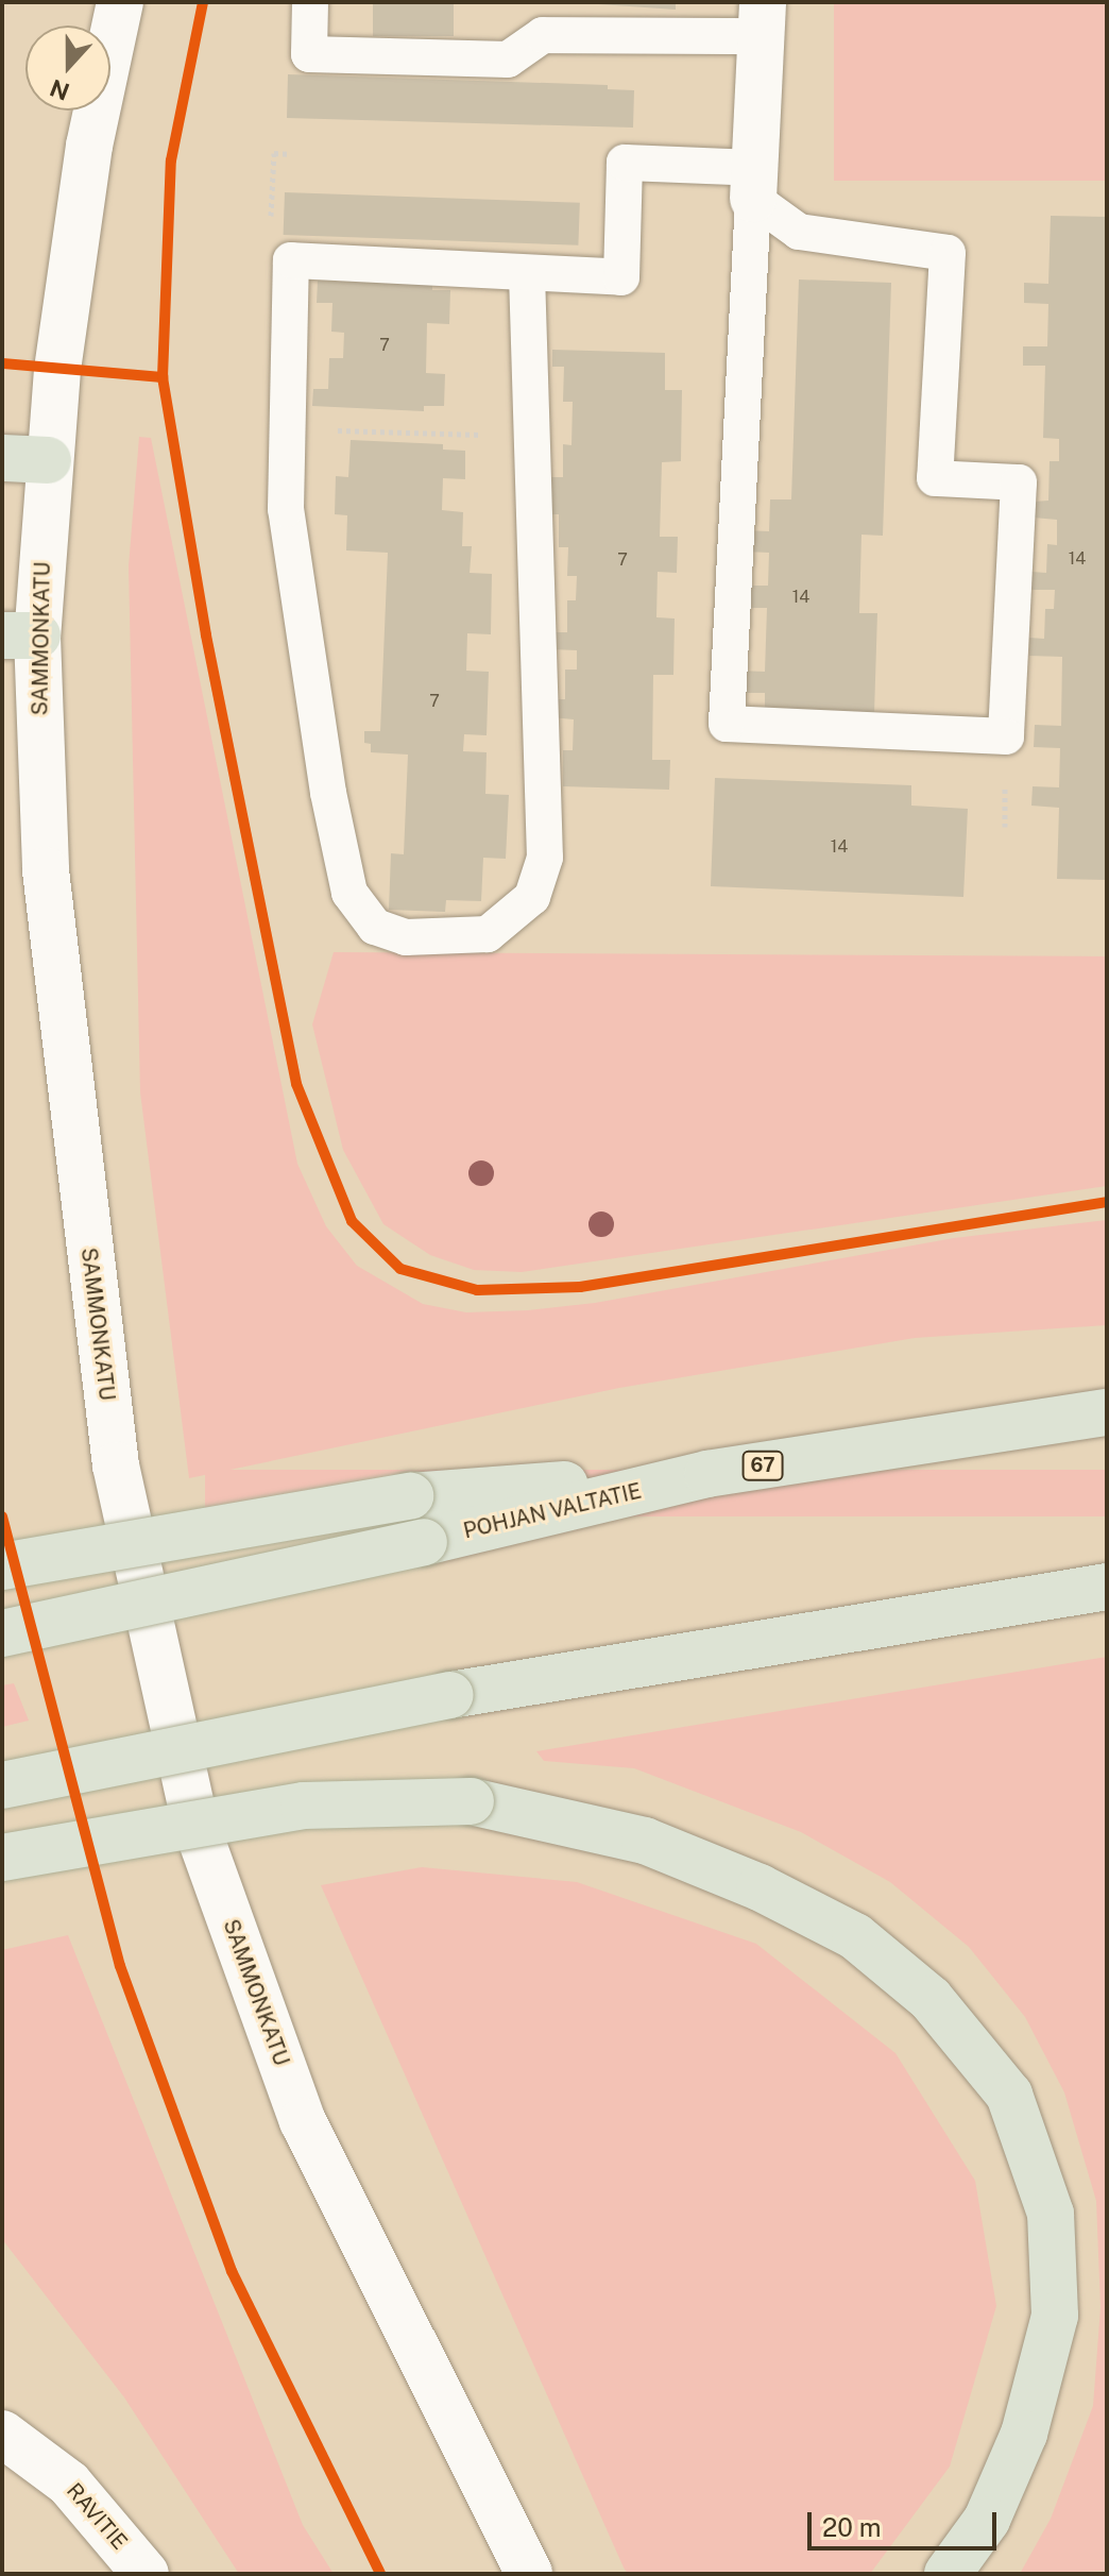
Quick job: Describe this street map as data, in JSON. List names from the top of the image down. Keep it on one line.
{"streets":{"highway":["67","POHJAN VALTATIE"],"main road":["SAMMONKATU","RAVITIE"]},"house_numbers":["7","14","7","14","7","14"],"scale_bar":"20 m","north":"bottom"}
